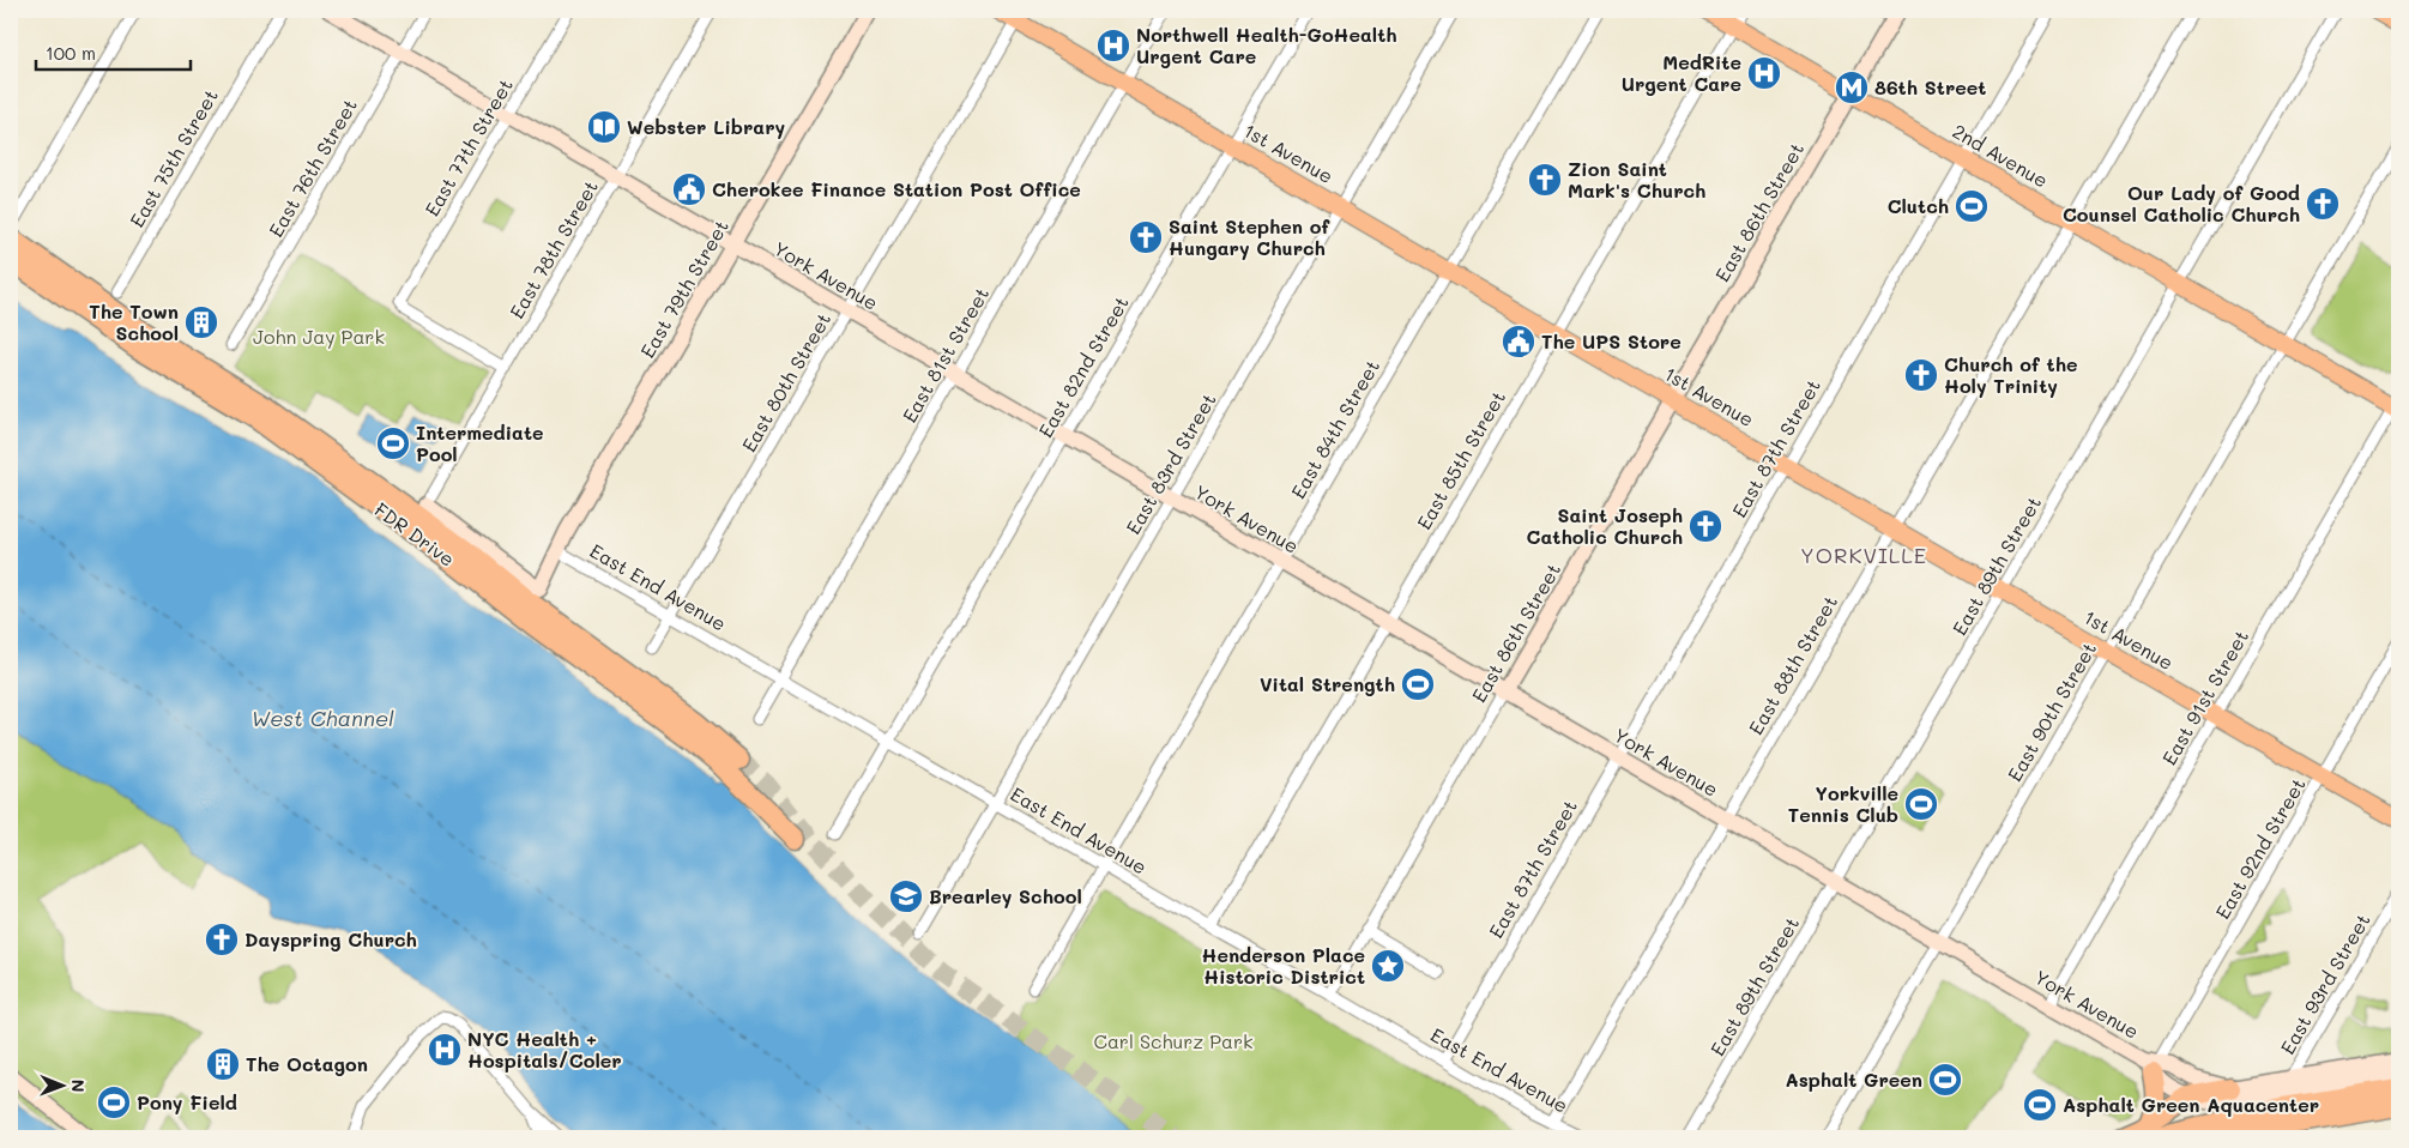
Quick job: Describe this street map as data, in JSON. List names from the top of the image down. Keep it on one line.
{"streets":{"highway":["FDR Drive"],"main road":["1st Avenue","2nd Avenue","East 86th Street","York Avenue","East 79th Street"],"street":["East 77th Street","East 75th Street","East 76th Street","East 78th Street","East 81st Street","East 82nd Street","East 80th Street","East 84th Street","East 87th Street","East 85th Street","East 83rd Street","East 89th Street","East End Avenue","East 88th Street","East 91st Street","East 90th Street","East 92nd Street","East 93rd Street"]},"crossings":[["East 77th Street","East 78th Street"],["East 77th Street","York Avenue"],["1st Avenue","East 86th Street"],["1st Avenue","East 81st Street"],["1st Avenue","East 82nd Street"],["1st Avenue","East 80th Street"],["1st Avenue","East 84th Street"],["1st Avenue","East 87th Street"],["1st Avenue","East 85th Street"],["1st Avenue","East 83rd Street"],["1st Avenue","East 89th Street"],["1st Avenue","East 88th Street"],["1st Avenue","East 91st Street"],["1st Avenue","East 90th Street"],["1st Avenue","East 92nd Street"],["2nd Avenue","East 86th Street"],["2nd Avenue","East 87th Street"],["2nd Avenue","East 85th Street"],["2nd Avenue","East 89th Street"],["2nd Avenue","East 88th Street"],["2nd Avenue","East 91st Street"],["2nd Avenue","East 90th Street"],["East 76th Street","York Avenue"],["East 86th Street","York Avenue"],["East 86th Street","East End Avenue"],["East 78th Street","York Avenue"],["East 78th Street","FDR Drive"],["York Avenue","East 79th Street"],["York Avenue","East 81st Street"],["York Avenue","East 82nd Street"],["York Avenue","East 80th Street"],["York Avenue","East 84th Street"],["York Avenue","East 87th Street"],["York Avenue","East 85th Street"],["York Avenue","East 83rd Street"],["York Avenue","East 89th Street"],["York Avenue","East 88th Street"],["York Avenue","East 91st Street"],["York Avenue","East 90th Street"],["York Avenue","East 92nd Street"],["York Avenue","East 93rd Street"],["East 79th Street","FDR Drive"],["East 79th Street","East End Avenue"],["East 81st Street","East End Avenue"],["East 82nd Street","East End Avenue"],["East 80th Street","East End Avenue"],["East 84th Street","East End Avenue"],["East 87th Street","East End Avenue"],["East 85th Street","East End Avenue"],["East 83rd Street","East End Avenue"],["East End Avenue","East 88th Street"]],"districts":["YORKVILLE"],"water":["West Channel"],"parks":["John Jay Park","Carl Schurz Park"],"places":{"hospital":["Northwell Health-GoHealth Urgent Care","MedRite Urgent Care","NYC Health + Hospitals/Coler"],"metro station":["86th Street"],"library":["Webster Library"],"church":["Zion Saint Mark's Church","Our Lady of Good Counsel Catholic Church","Saint Stephen of Hungary Church","Church of the Holy Trinity","Saint Joseph Catholic Church","Dayspring Church"],"public building":["Cherokee Finance Station Post Office","The UPS Store"],"sports":["Clutch","Intermediate Pool","Vital Strength","Yorkville Tennis Club","Asphalt Green","Pony Field","Asphalt Green Aquacenter"],"building":["The Town School","The Octagon"],"school or university":["Brearley School"],"place":["Henderson Place Historic District"]},"scale_bar":"100 m","north":"right"}
